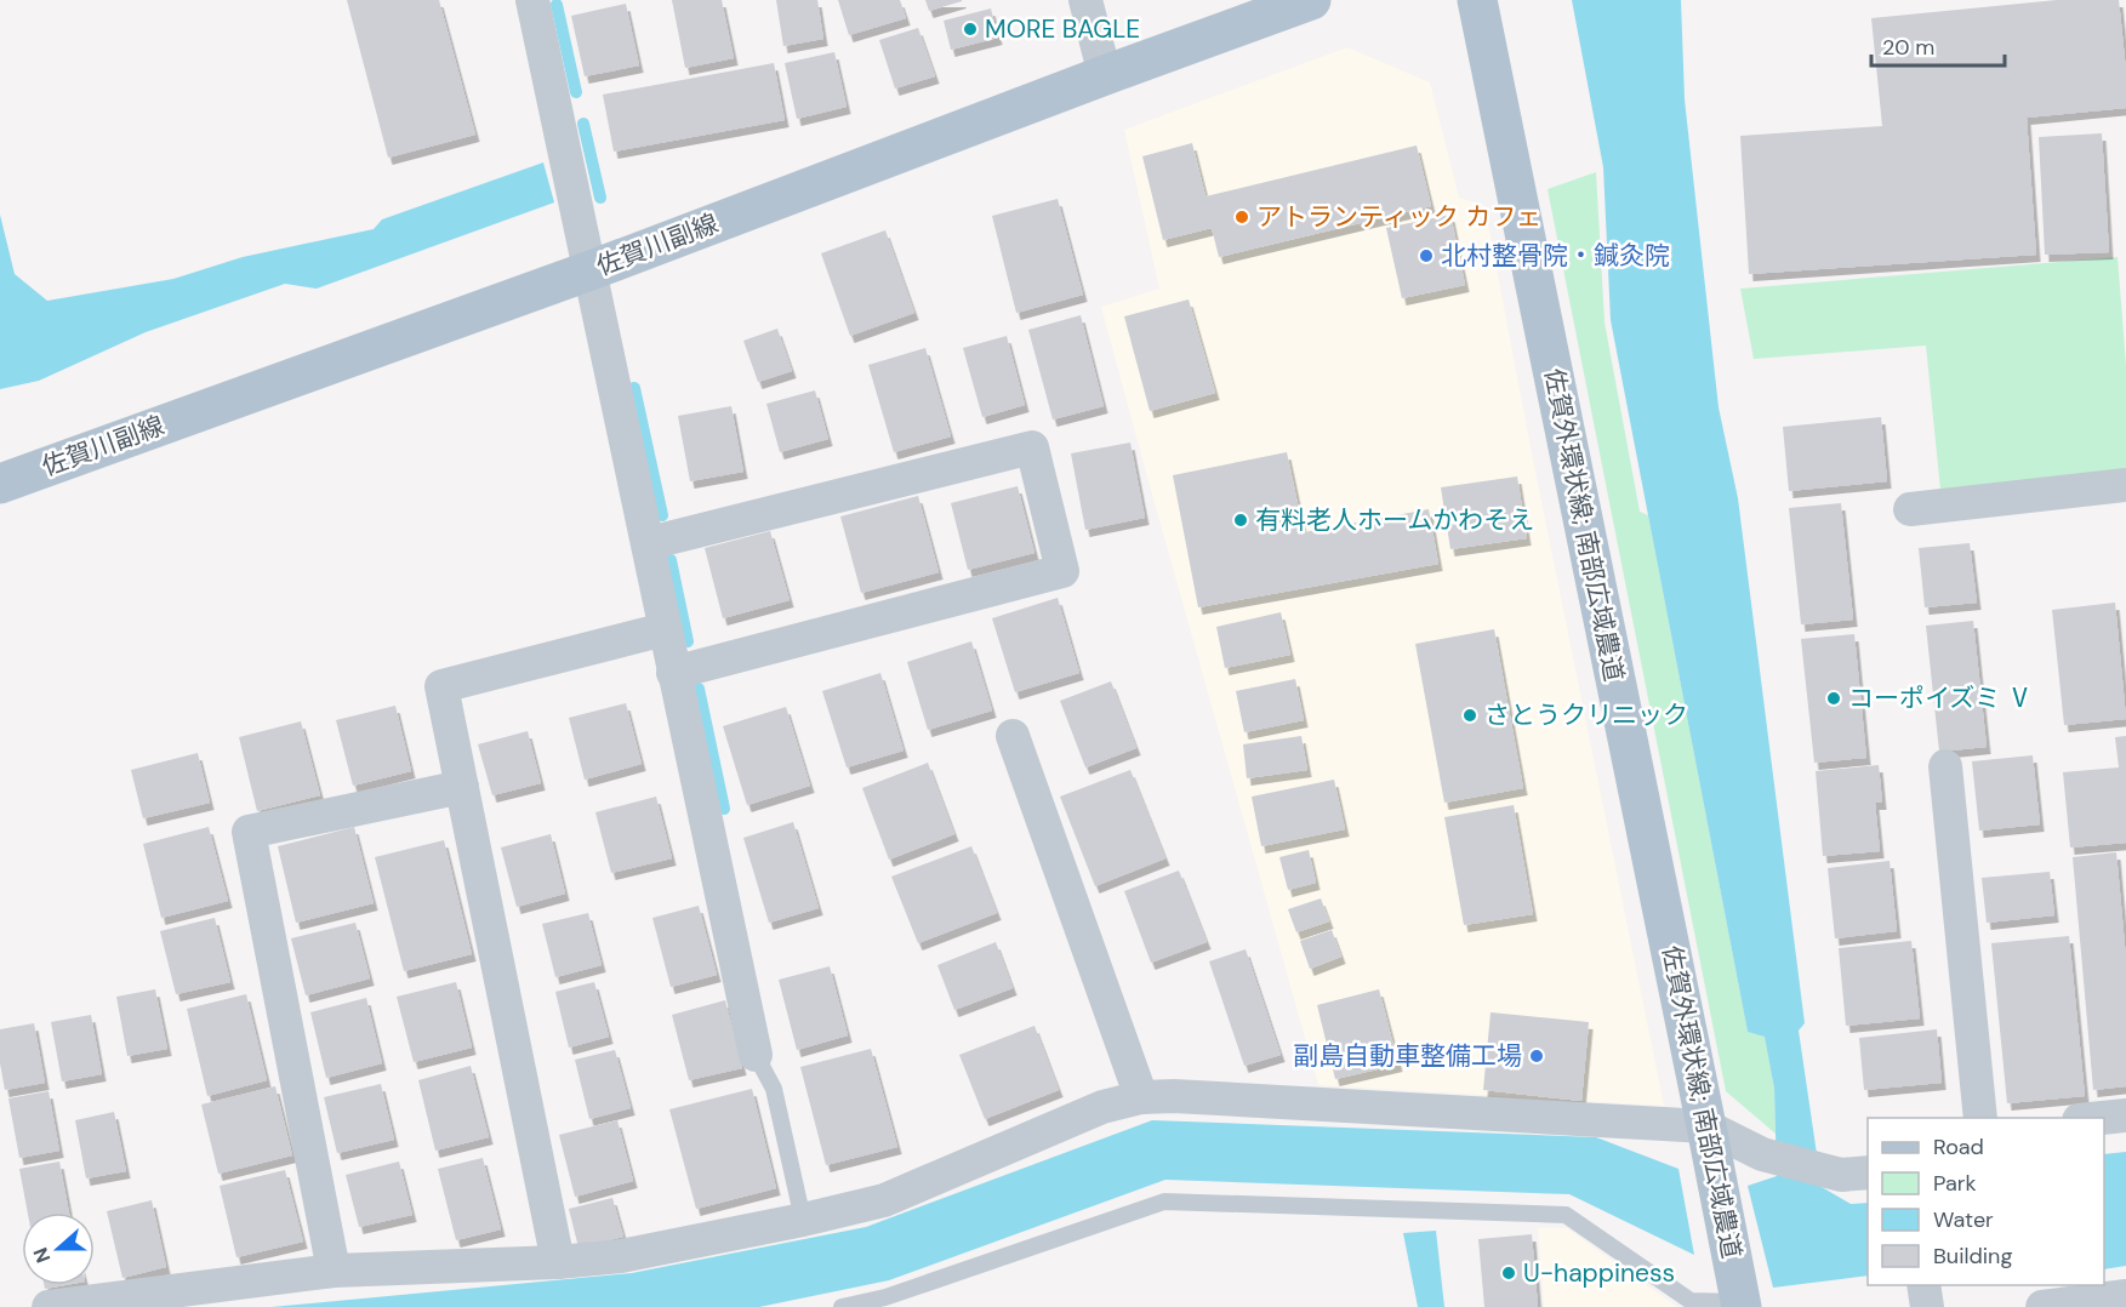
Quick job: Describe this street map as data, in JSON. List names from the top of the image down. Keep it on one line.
{"streets":{"main road":["佐賀川副線","佐賀外環状線; 南部広域農道"]},"places":["MORE BAGLE","アトランティック カフェ","北村整骨院・鍼灸院","有料老人ホームかわそえ","コーポイズミ Ⅴ","さとうクリニック","副島自動車整備工場","U-happiness"],"legend":["Road","Park","Water","Building"],"scale_bar":"20 m","north":"left"}
